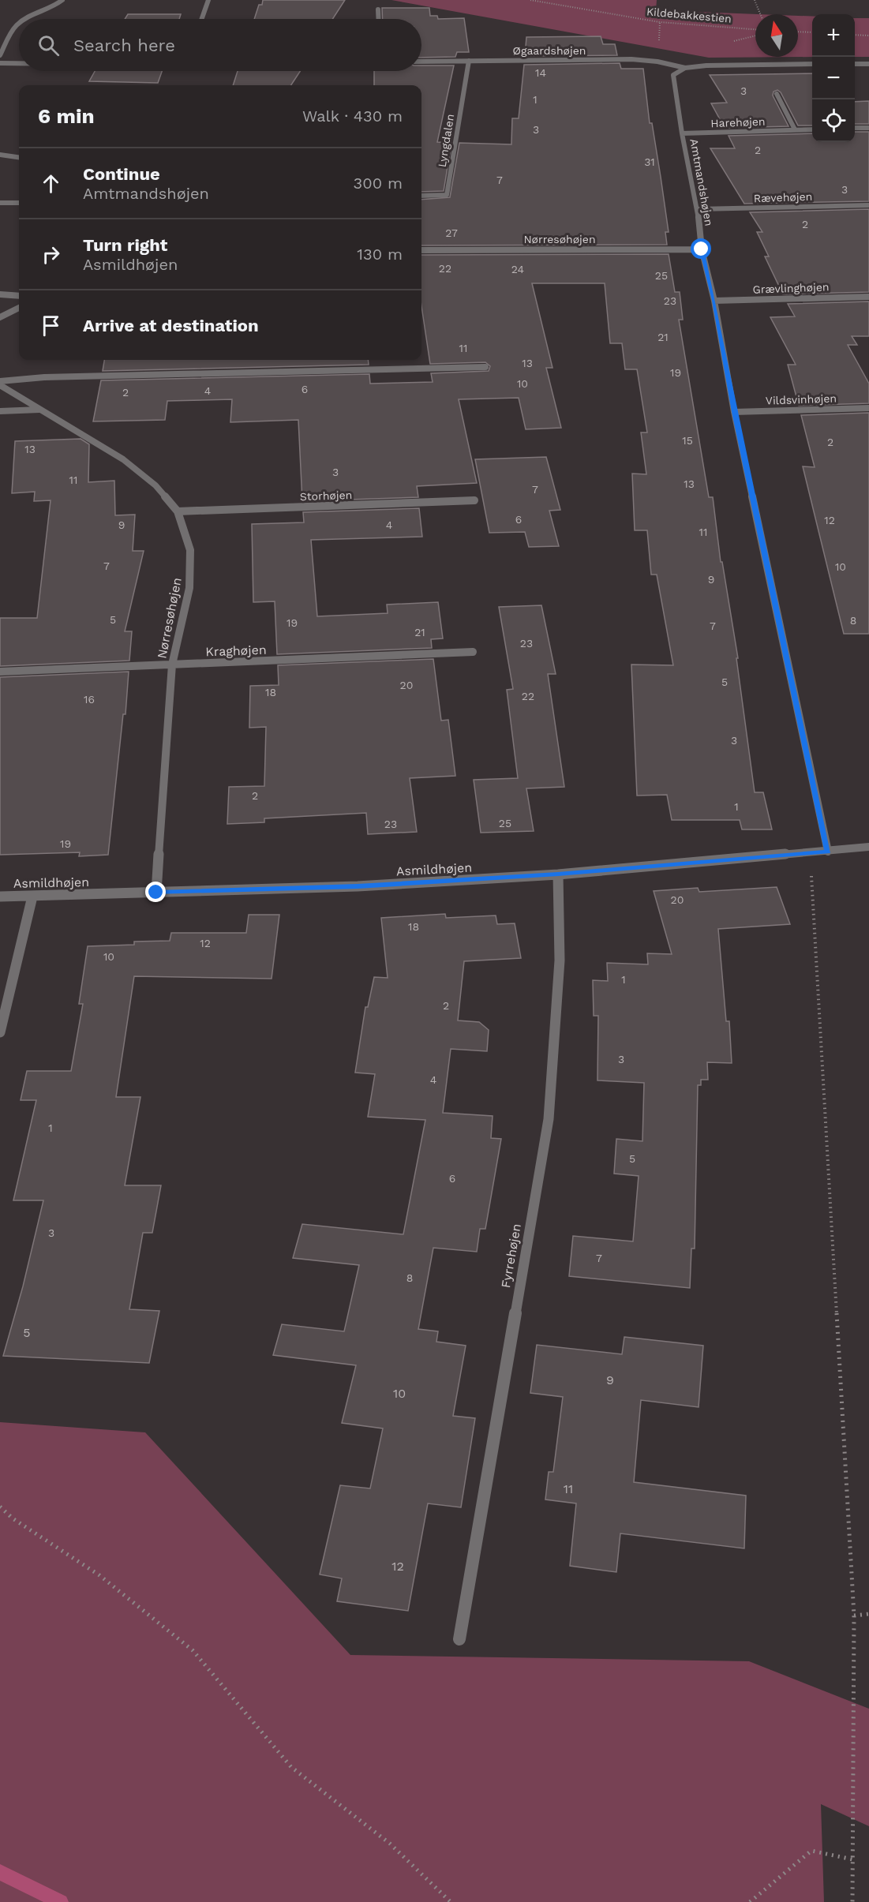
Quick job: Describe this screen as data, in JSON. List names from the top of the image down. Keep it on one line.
{"streets":{"street":["Øgaardshøjen","Harehøjen","Lyngdalen","Amtmandshøjen","Rævehøjen","Nørresøhøjen","Grævlinghøjen","Vildsvinhøjen","Storhøjen","Kraghøjen","Asmildhøjen","Fyrrehøjen"],"path":["Kildebakkestien"]},"crossings":[["Øgaardshøjen","Lyngdalen"],["Øgaardshøjen","Amtmandshøjen"],["Harehøjen","Amtmandshøjen"],["Amtmandshøjen","Rævehøjen"],["Amtmandshøjen","Nørresøhøjen"],["Amtmandshøjen","Grævlinghøjen"],["Amtmandshøjen","Vildsvinhøjen"],["Amtmandshøjen","Asmildhøjen"],["Nørresøhøjen","Storhøjen"],["Nørresøhøjen","Kraghøjen"],["Nørresøhøjen","Asmildhøjen"],["Asmildhøjen","Fyrrehøjen"]],"house_numbers":["14","3","1","3","2","31","7","3","2","27","22","24","25","23","21","11","13","19","10","6","4","2","15","2","13","3","11","13","7","6","12","9","4","11","7","10","9","5","8","19","7","21","23","5","20","18","22","16","3","2","1","25","23","19","20","18","12","10","1","2","3","4","1","5","6","3","7","8","5","9","10","11","12"],"north":"top","page":{"map_buttons":["+","−"],"search":"Search here","heading":["6 min","Walk · 430 m"],"list":[["Continue","Amtmandshøjen","300 m"],["Turn right","Asmildhøjen","130 m"],"Arrive at destination"]}}
